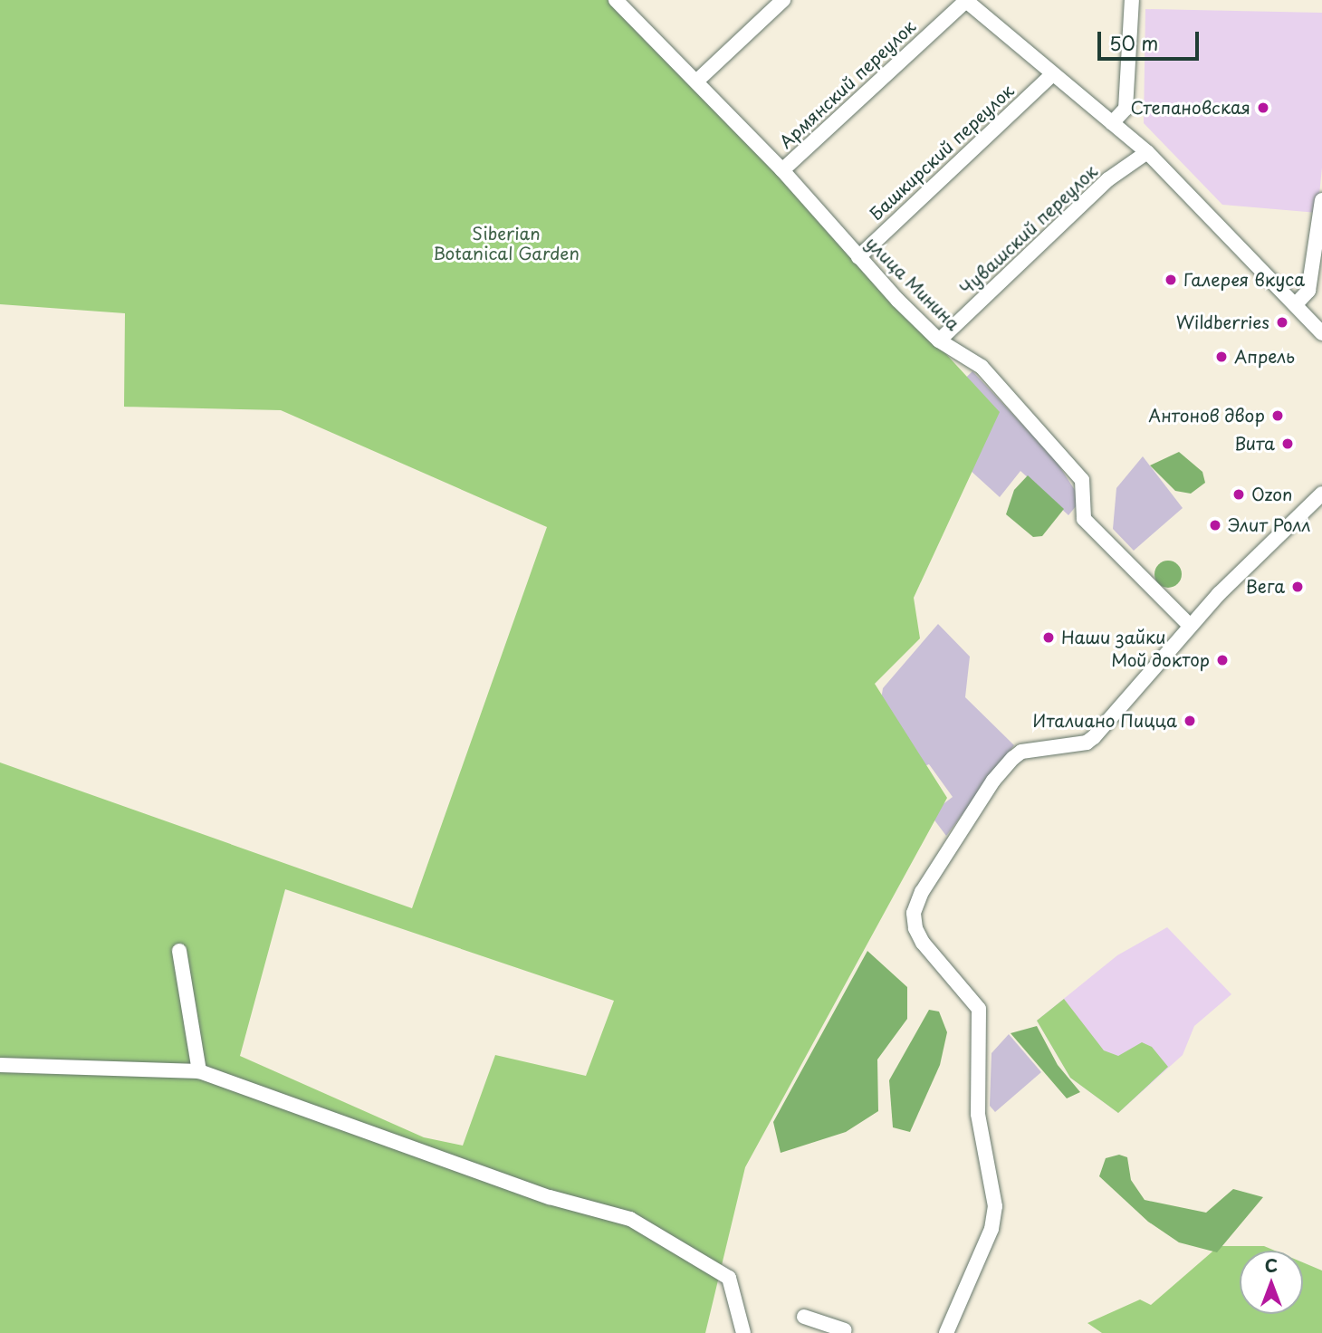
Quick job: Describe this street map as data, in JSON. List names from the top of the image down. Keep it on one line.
{"streets":{"street":["Армянский переулок","Башкирский переулок","Чувашский переулок","улица Минина"]},"crossings":[["Армянский переулок","улица Минина"],["Башкирский переулок","улица Минина"],["Чувашский переулок","улица Минина"]],"parks":["Siberian Botanical Garden"],"places":["Степановская","Галерея вкуса","Wildberries","Апрель","Антонов двор","Вита","Ozon","Элит Ролл","Вега","Наши зайки","Мой доктор","Италиано Пицца"],"scale_bar":"50 m","north":"top"}
